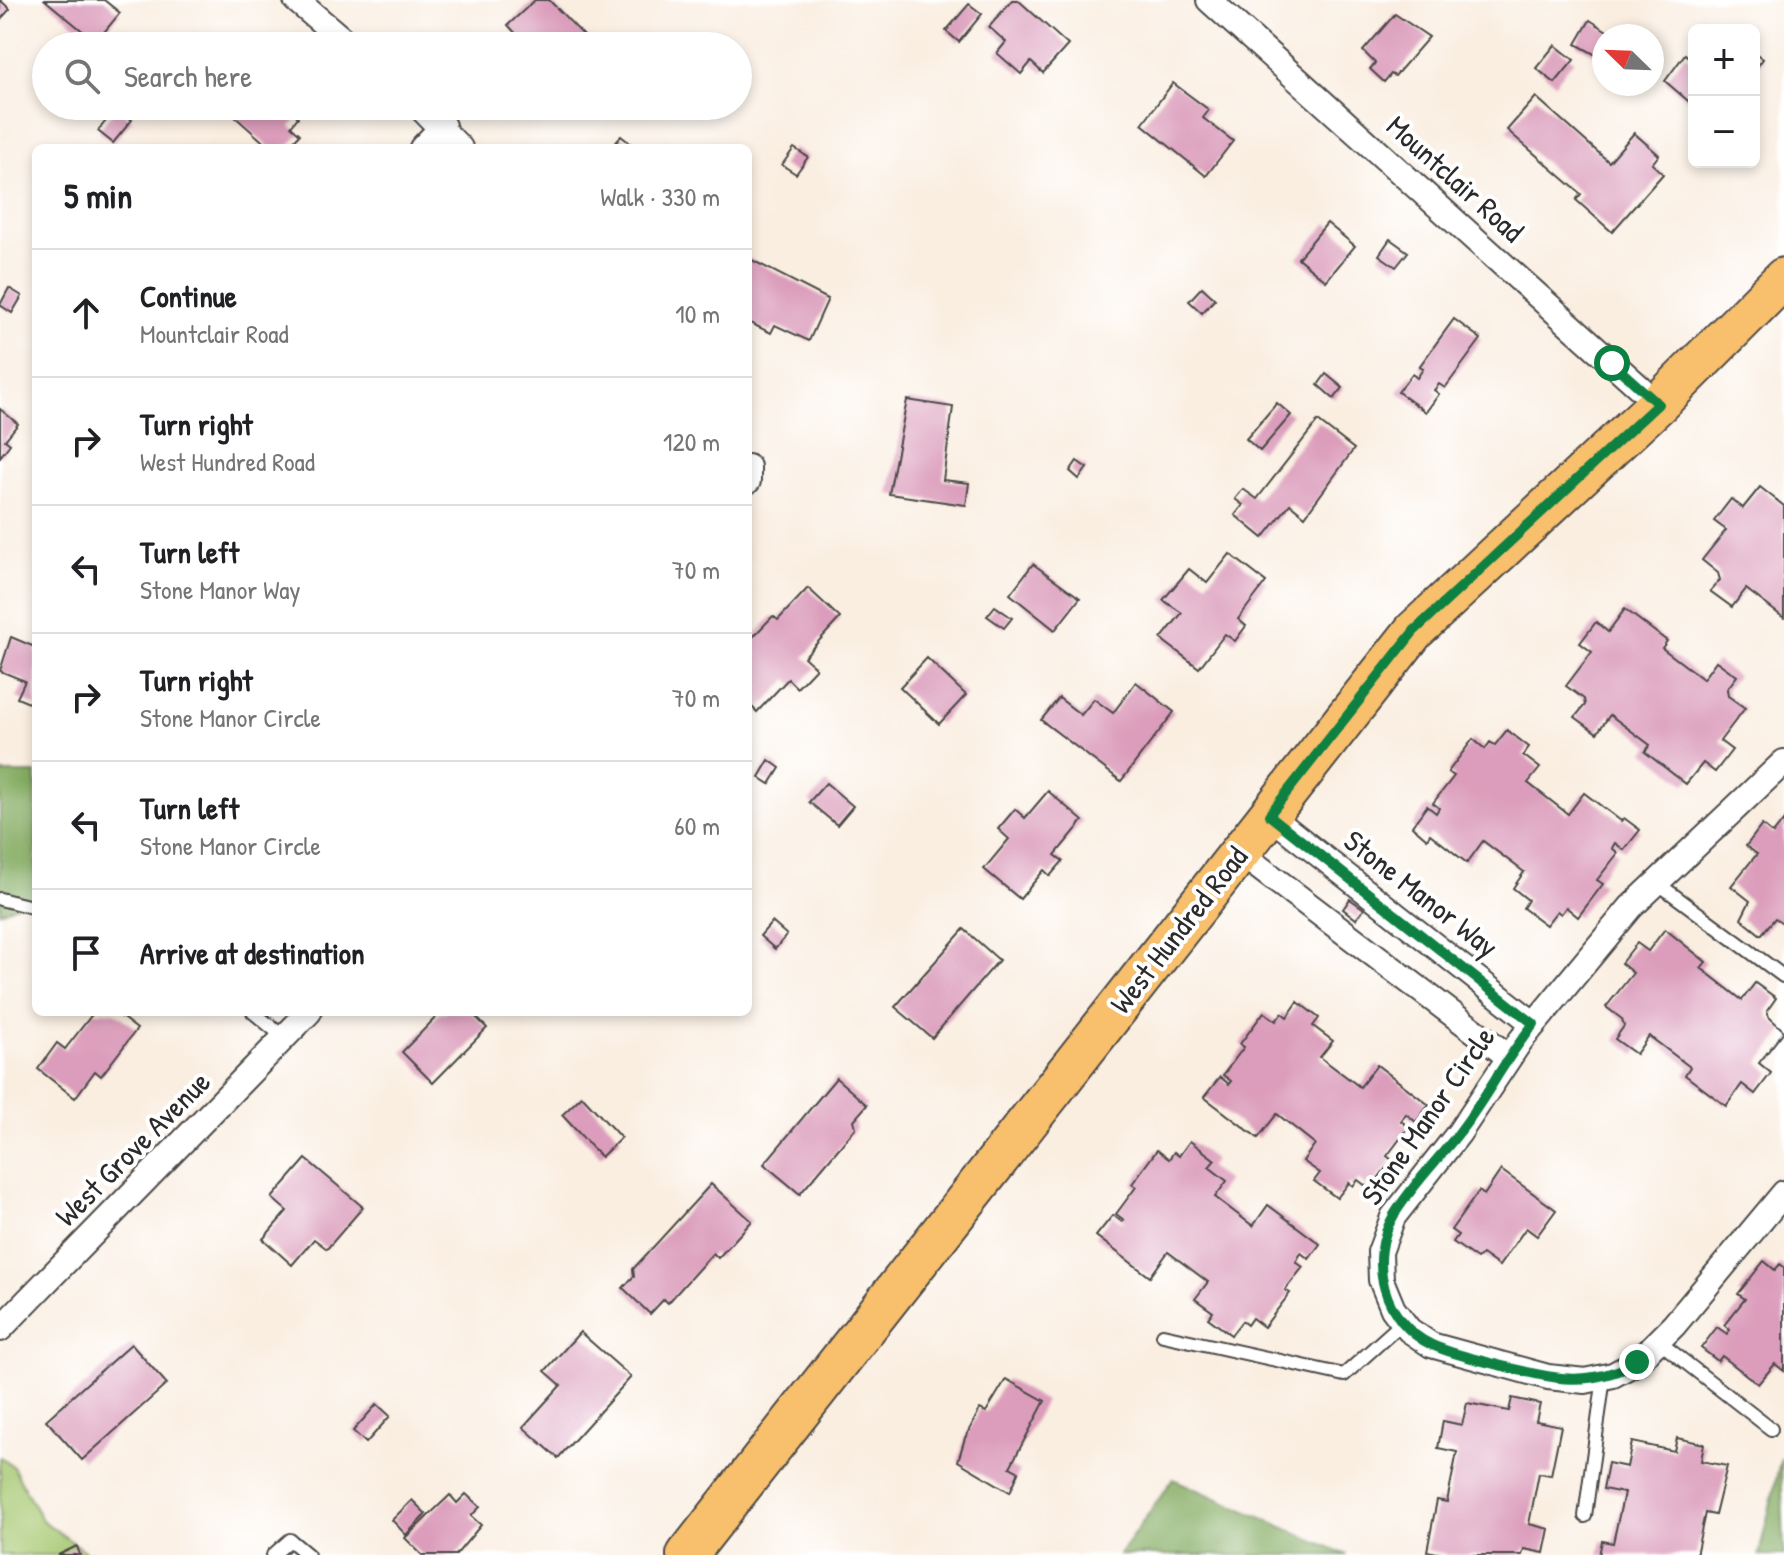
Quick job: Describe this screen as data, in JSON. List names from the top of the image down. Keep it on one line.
{"streets":{"main road":["West Hundred Road"],"street":["Mountclair Road","Stone Manor Way","Stone Manor Circle","West Grove Avenue"]},"crossings":[["Mountclair Road","West Hundred Road"],["Stone Manor Way","West Hundred Road"],["Stone Manor Way","Stone Manor Circle"]],"north":"top left","page":{"map_buttons":["+","−"],"search":"Search here","heading":["5 min","Walk · 330 m"],"list":[["Continue","Mountclair Road","10 m"],["Turn right","West Hundred Road","120 m"],["Turn left","Stone Manor Way","70 m"],["Turn right","Stone Manor Circle","70 m"],["Turn left","Stone Manor Circle","60 m"],"Arrive at destination"]}}
